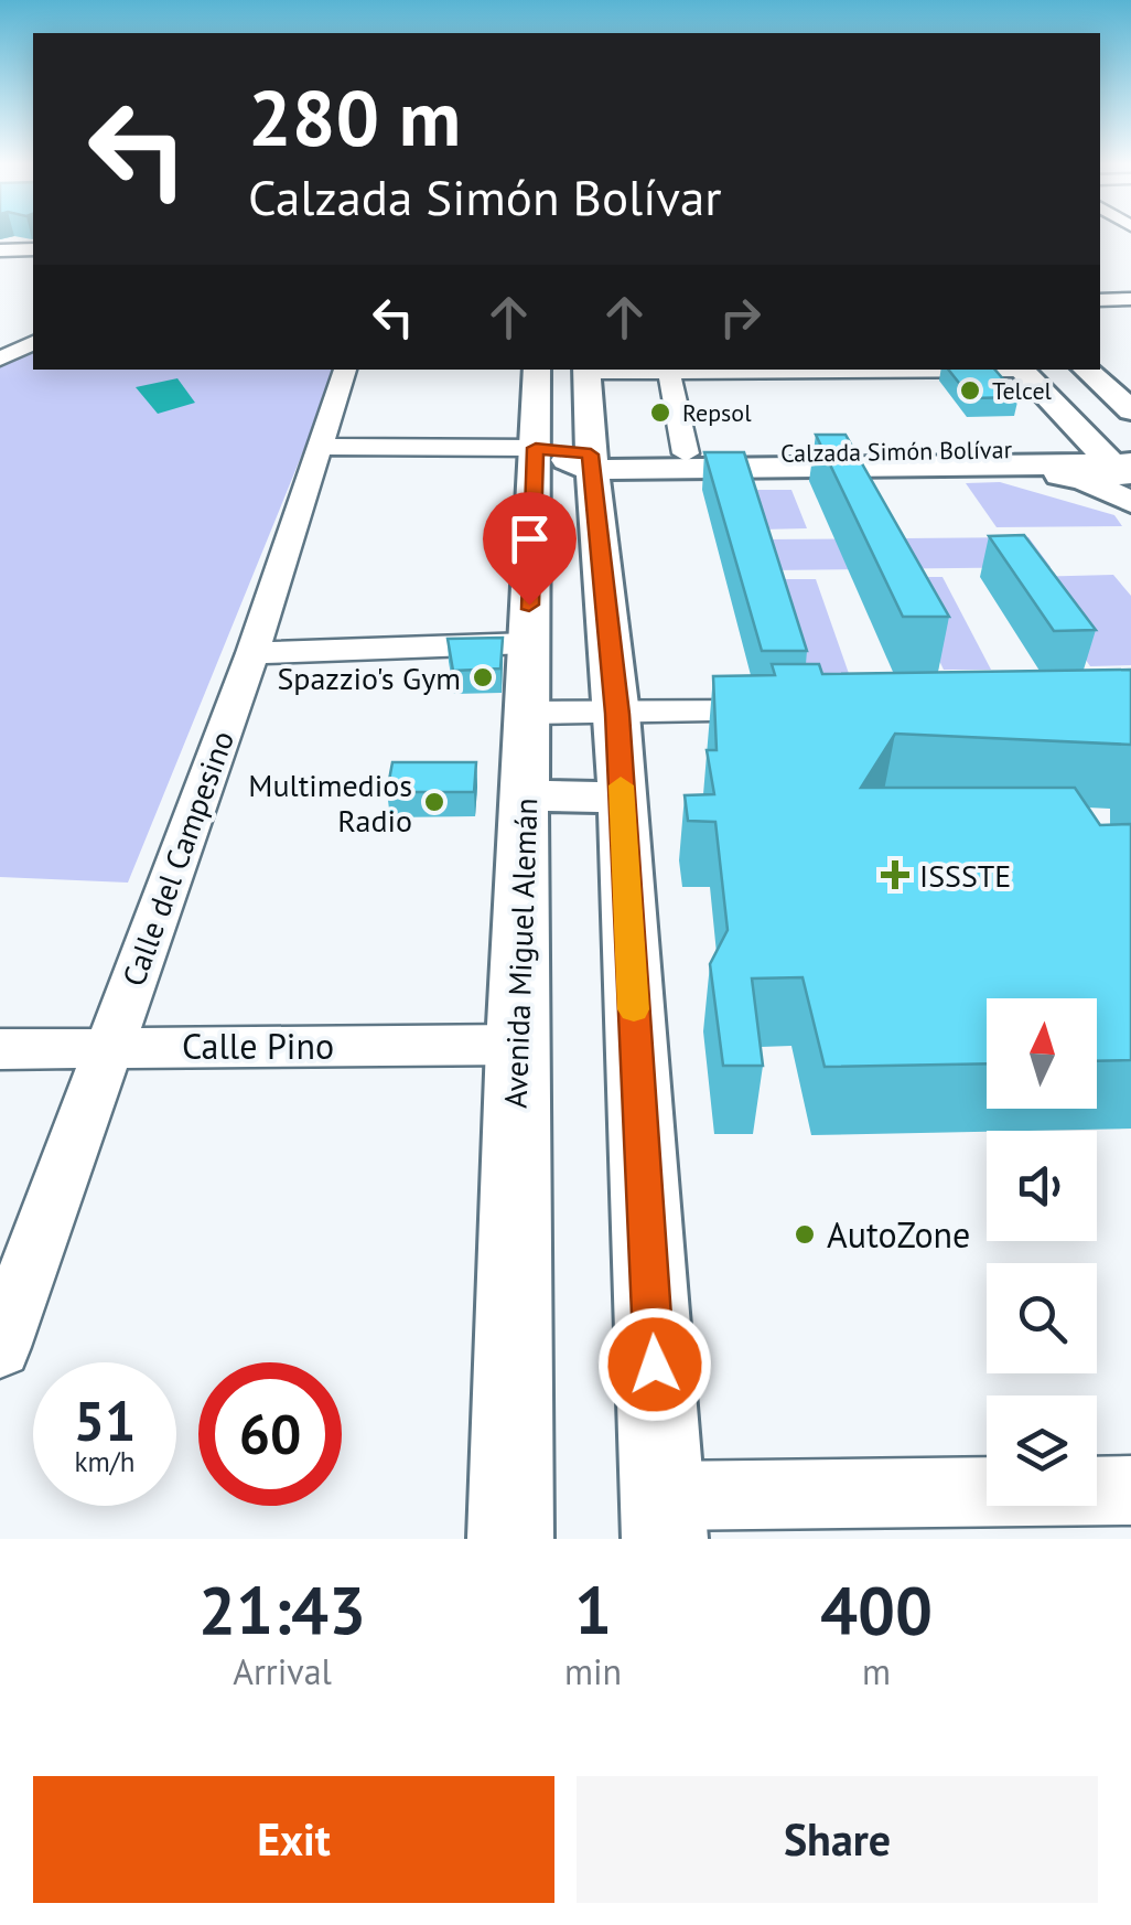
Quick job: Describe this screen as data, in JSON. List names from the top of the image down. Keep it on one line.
{"streets":{"main road":["Calzada Simón Bolívar","Avenida Miguel Alemán"],"street":["Calle del Campesino","Calle Pino"]},"crossings":[["Calzada Simón Bolívar","Avenida Miguel Alemán"],["Calle del Campesino","Calle Pino"],["Avenida Miguel Alemán","Calle Pino"]],"places":{"other":["Telcel","Repsol","Spazzio's Gym","Multimedios Radio","AutoZone"],"health":["ISSSTE"]},"north":"top","page":{"turn":["280 m","Calzada Simón Bolívar"],"speed":"51 km/h","limit":"60","eta":["21:43","Arrival","1","min","400","m"],"buttons":["Exit","Share"]}}
